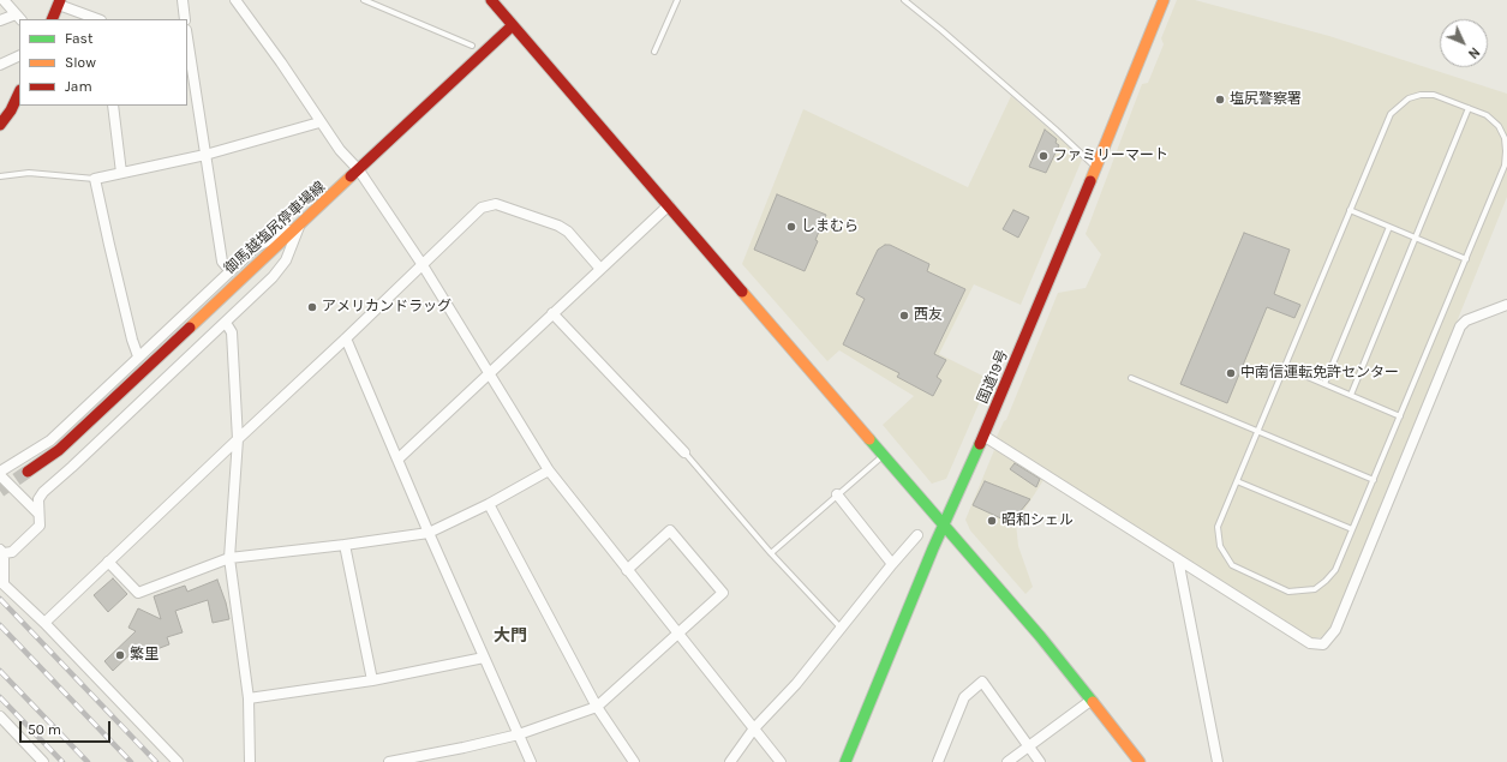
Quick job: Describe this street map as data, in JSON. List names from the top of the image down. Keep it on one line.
{"streets":{"main road":["御馬越塩尻停車場線","国道19号"]},"districts":["大門"],"places":["塩尻警察署","ファミリーマート","しまむら","アメリカンドラッグ","西友","中南信運転免許センター","昭和シェル","繁里"],"legend":["Fast","Slow","Jam"],"scale_bar":"50 m","north":"bottom right"}
